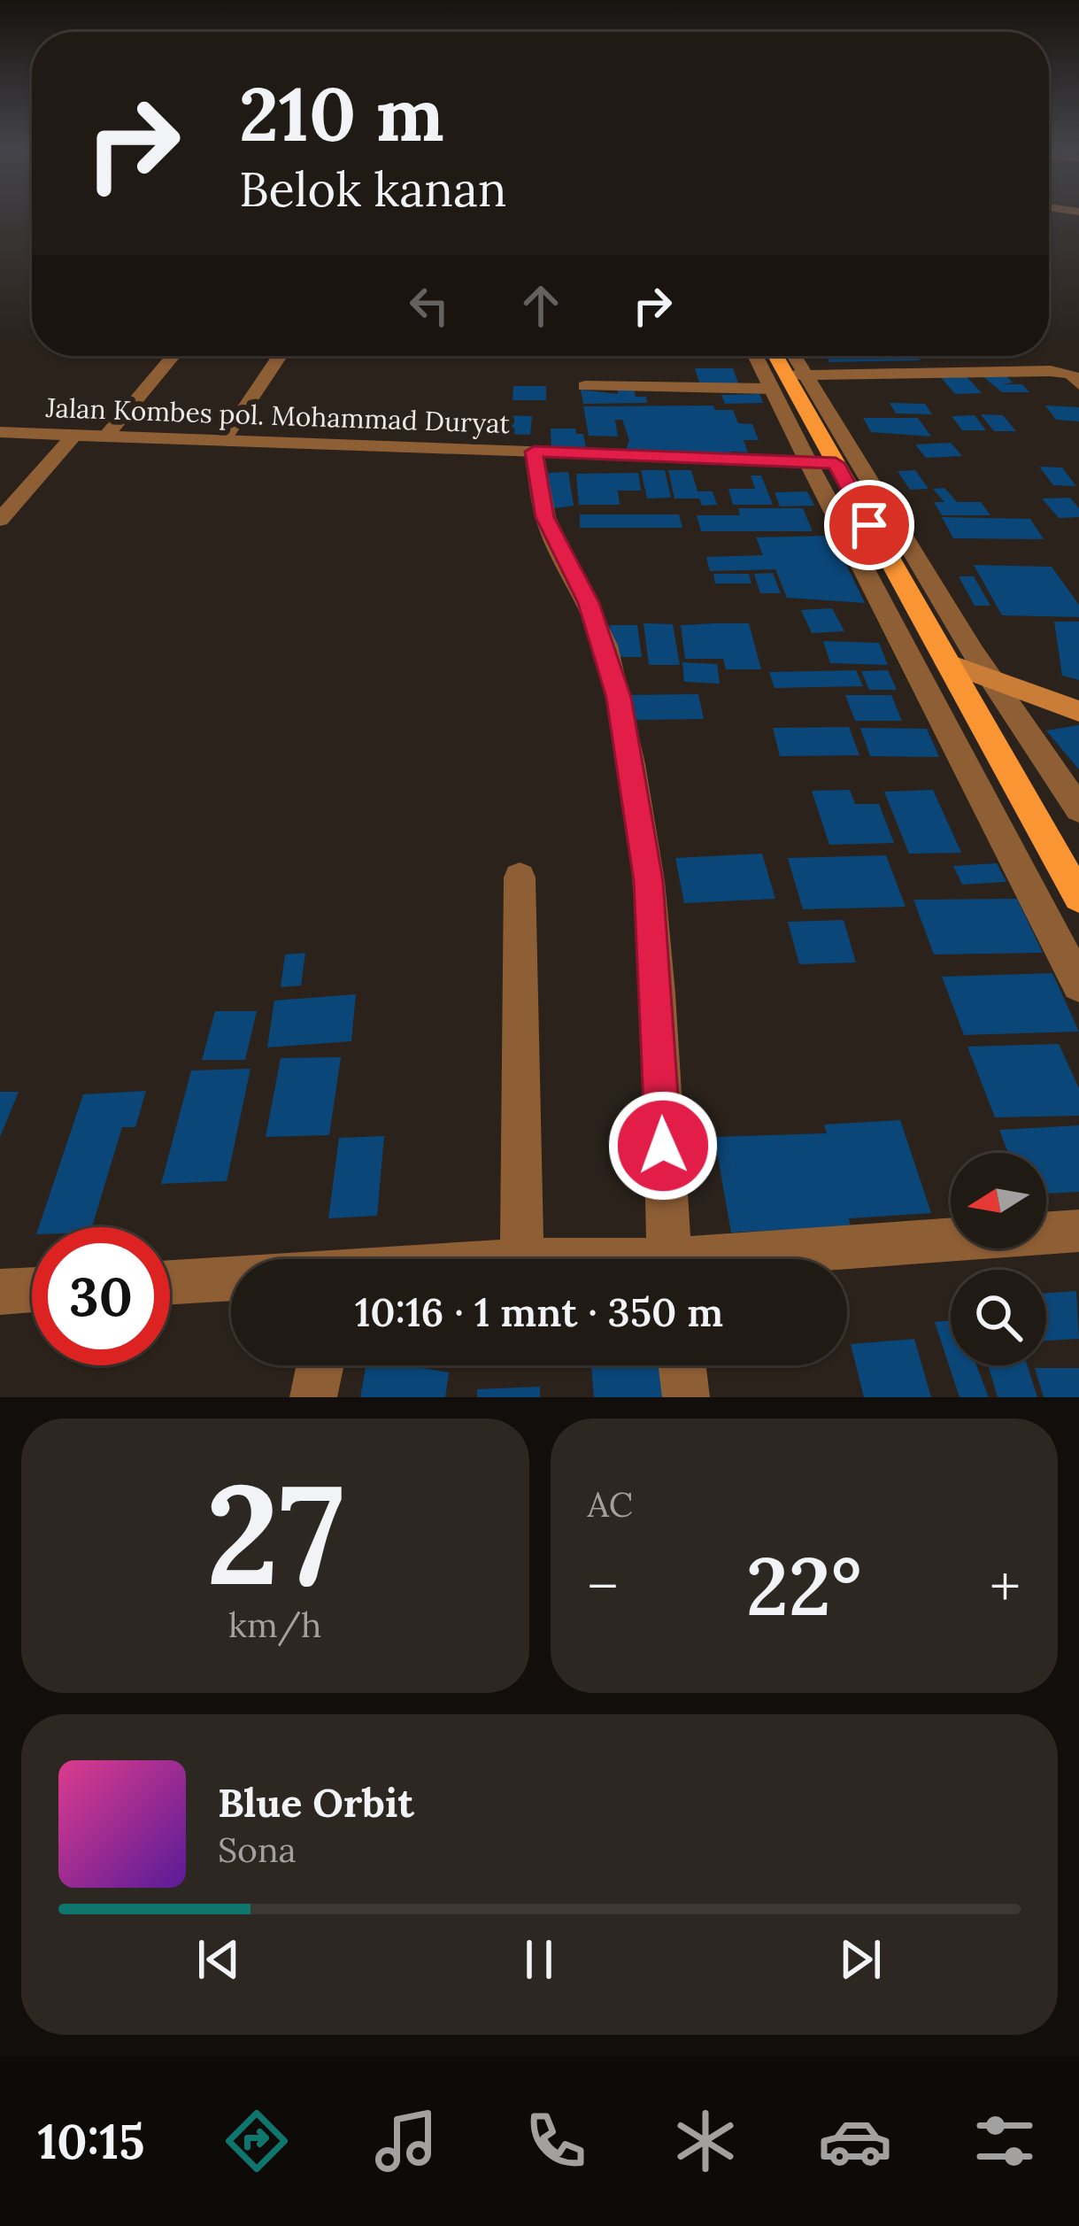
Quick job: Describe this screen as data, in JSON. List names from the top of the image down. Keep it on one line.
{"streets":{"street":["Jalan Kombes pol. Mohammad Duryat"]},"north":"left","page":{"turn":["210 m","Belok kanan"],"limit":"30","trip":"10:16 · 1 mnt · 350 m","tile":[["27","km/h"],"AC"],"heat":["−","22°","+"],"song":["Blue Orbit","Sona"],"tabs":"10:15"}}
